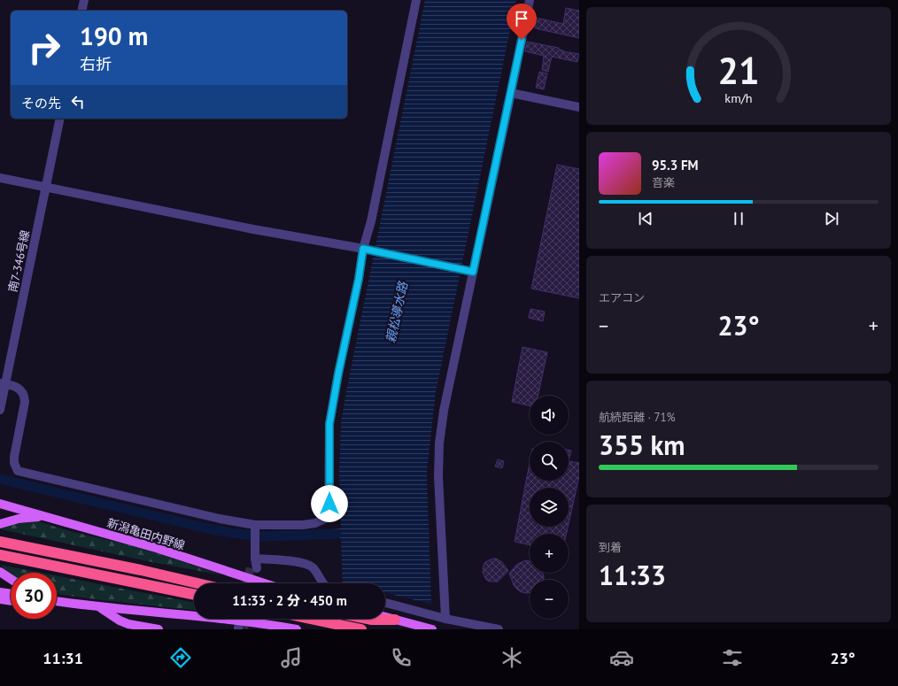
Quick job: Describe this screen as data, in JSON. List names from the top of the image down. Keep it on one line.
{"streets":{"main road":["新潟亀田内野線"],"street":["南7-346号線"]},"water":["親松導水路"],"page":{"turn":["190 m","右折"],"then":"その先","song":["95.3 FM","音楽"],"tile":["エアコン",["航続距離 · 71%","355 km"],["到着","11:33"]],"heat":["−","23°","+"],"map_buttons":["+","−"],"limit":"30","trip":"11:33 · 2 分 · 450 m","tabs":["11:31","23°"],"gauge":["21","km/h"]}}
